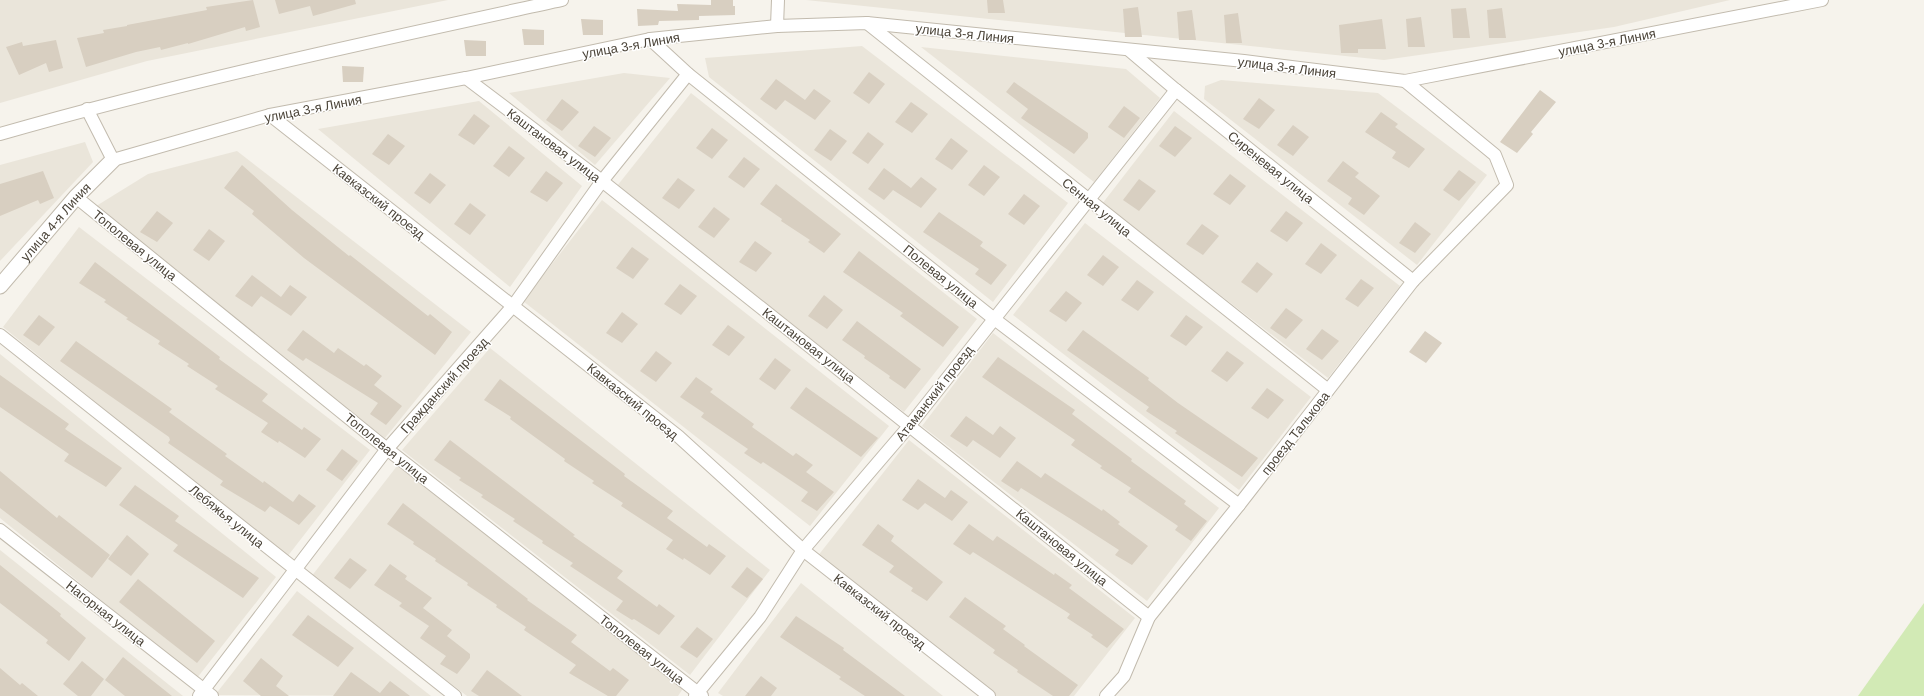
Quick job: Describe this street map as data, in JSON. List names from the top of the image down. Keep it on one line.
{"streets":{"street":["улица 3-я Линия","Каштановая улица","Сиреневая улица","Кавказский проезд","Сенная улица","улица 4-я Линия","Тополевая улица","Полевая улица","Гражданский проезд","Атаманский проезд","проезд Талькова","Лебяжья улица","Нагорная улица"]},"crossings":[["улица 3-я Линия","Каштановая улица"],["улица 3-я Линия","Сиреневая улица"],["улица 3-я Линия","Кавказский проезд"],["улица 3-я Линия","Сенная улица"],["улица 3-я Линия","улица 4-я Линия"],["улица 3-я Линия","Полевая улица"],["улица 3-я Линия","проезд Талькова"],["Каштановая улица","Гражданский проезд"],["Каштановая улица","Атаманский проезд"],["Каштановая улица","проезд Талькова"],["Сиреневая улица","Атаманский проезд"],["Сиреневая улица","проезд Талькова"],["Кавказский проезд","Гражданский проезд"],["Кавказский проезд","Атаманский проезд"],["Сенная улица","Атаманский проезд"],["Сенная улица","проезд Талькова"],["улица 4-я Линия","Тополевая улица"],["Тополевая улица","Гражданский проезд"],["Тополевая улица","Атаманский проезд"],["Полевая улица","Гражданский проезд"],["Полевая улица","Атаманский проезд"],["Полевая улица","проезд Талькова"],["Гражданский проезд","Лебяжья улица"],["Гражданский проезд","Нагорная улица"]]}
